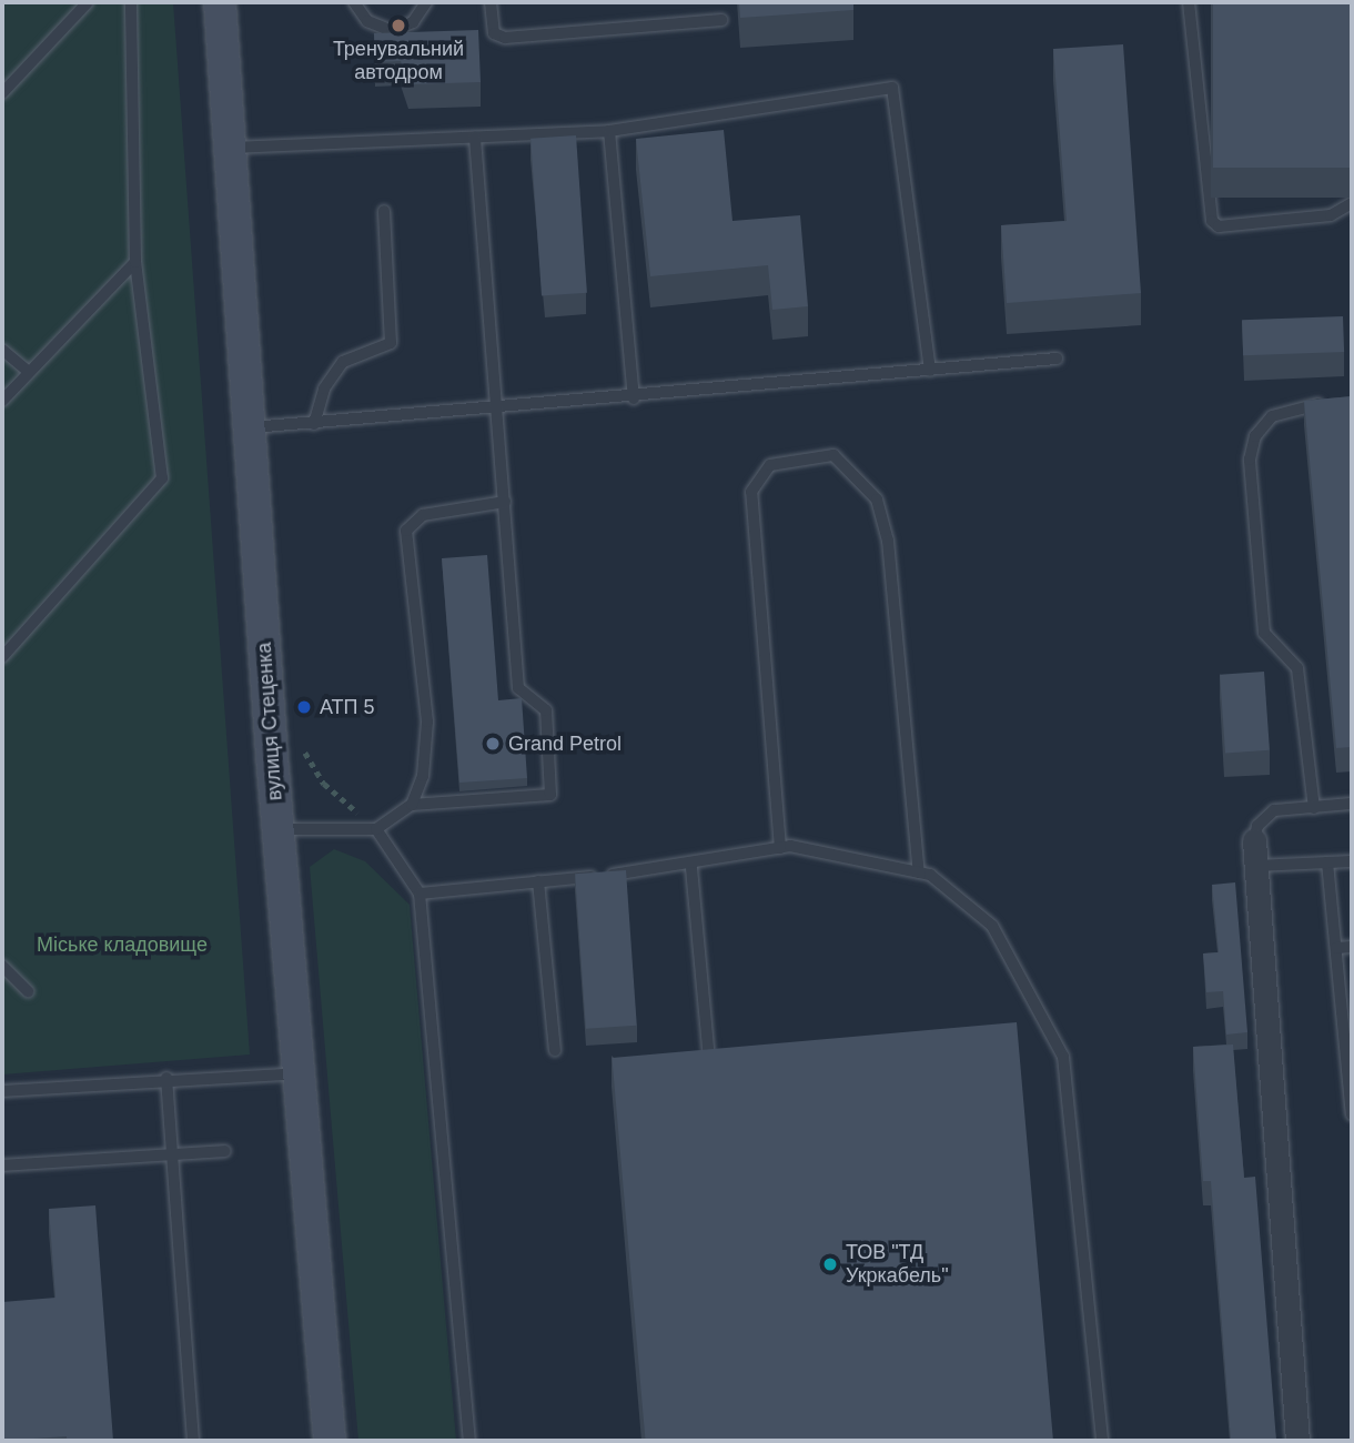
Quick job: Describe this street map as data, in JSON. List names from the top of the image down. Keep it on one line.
{"streets":{"main road":["вулиця Стеценка"]},"parks":["Міське кладовище"],"places":["Тренувальний автодром","АТП 5","Grand Petrol","ТОВ \"ТД Укркабель\""]}
